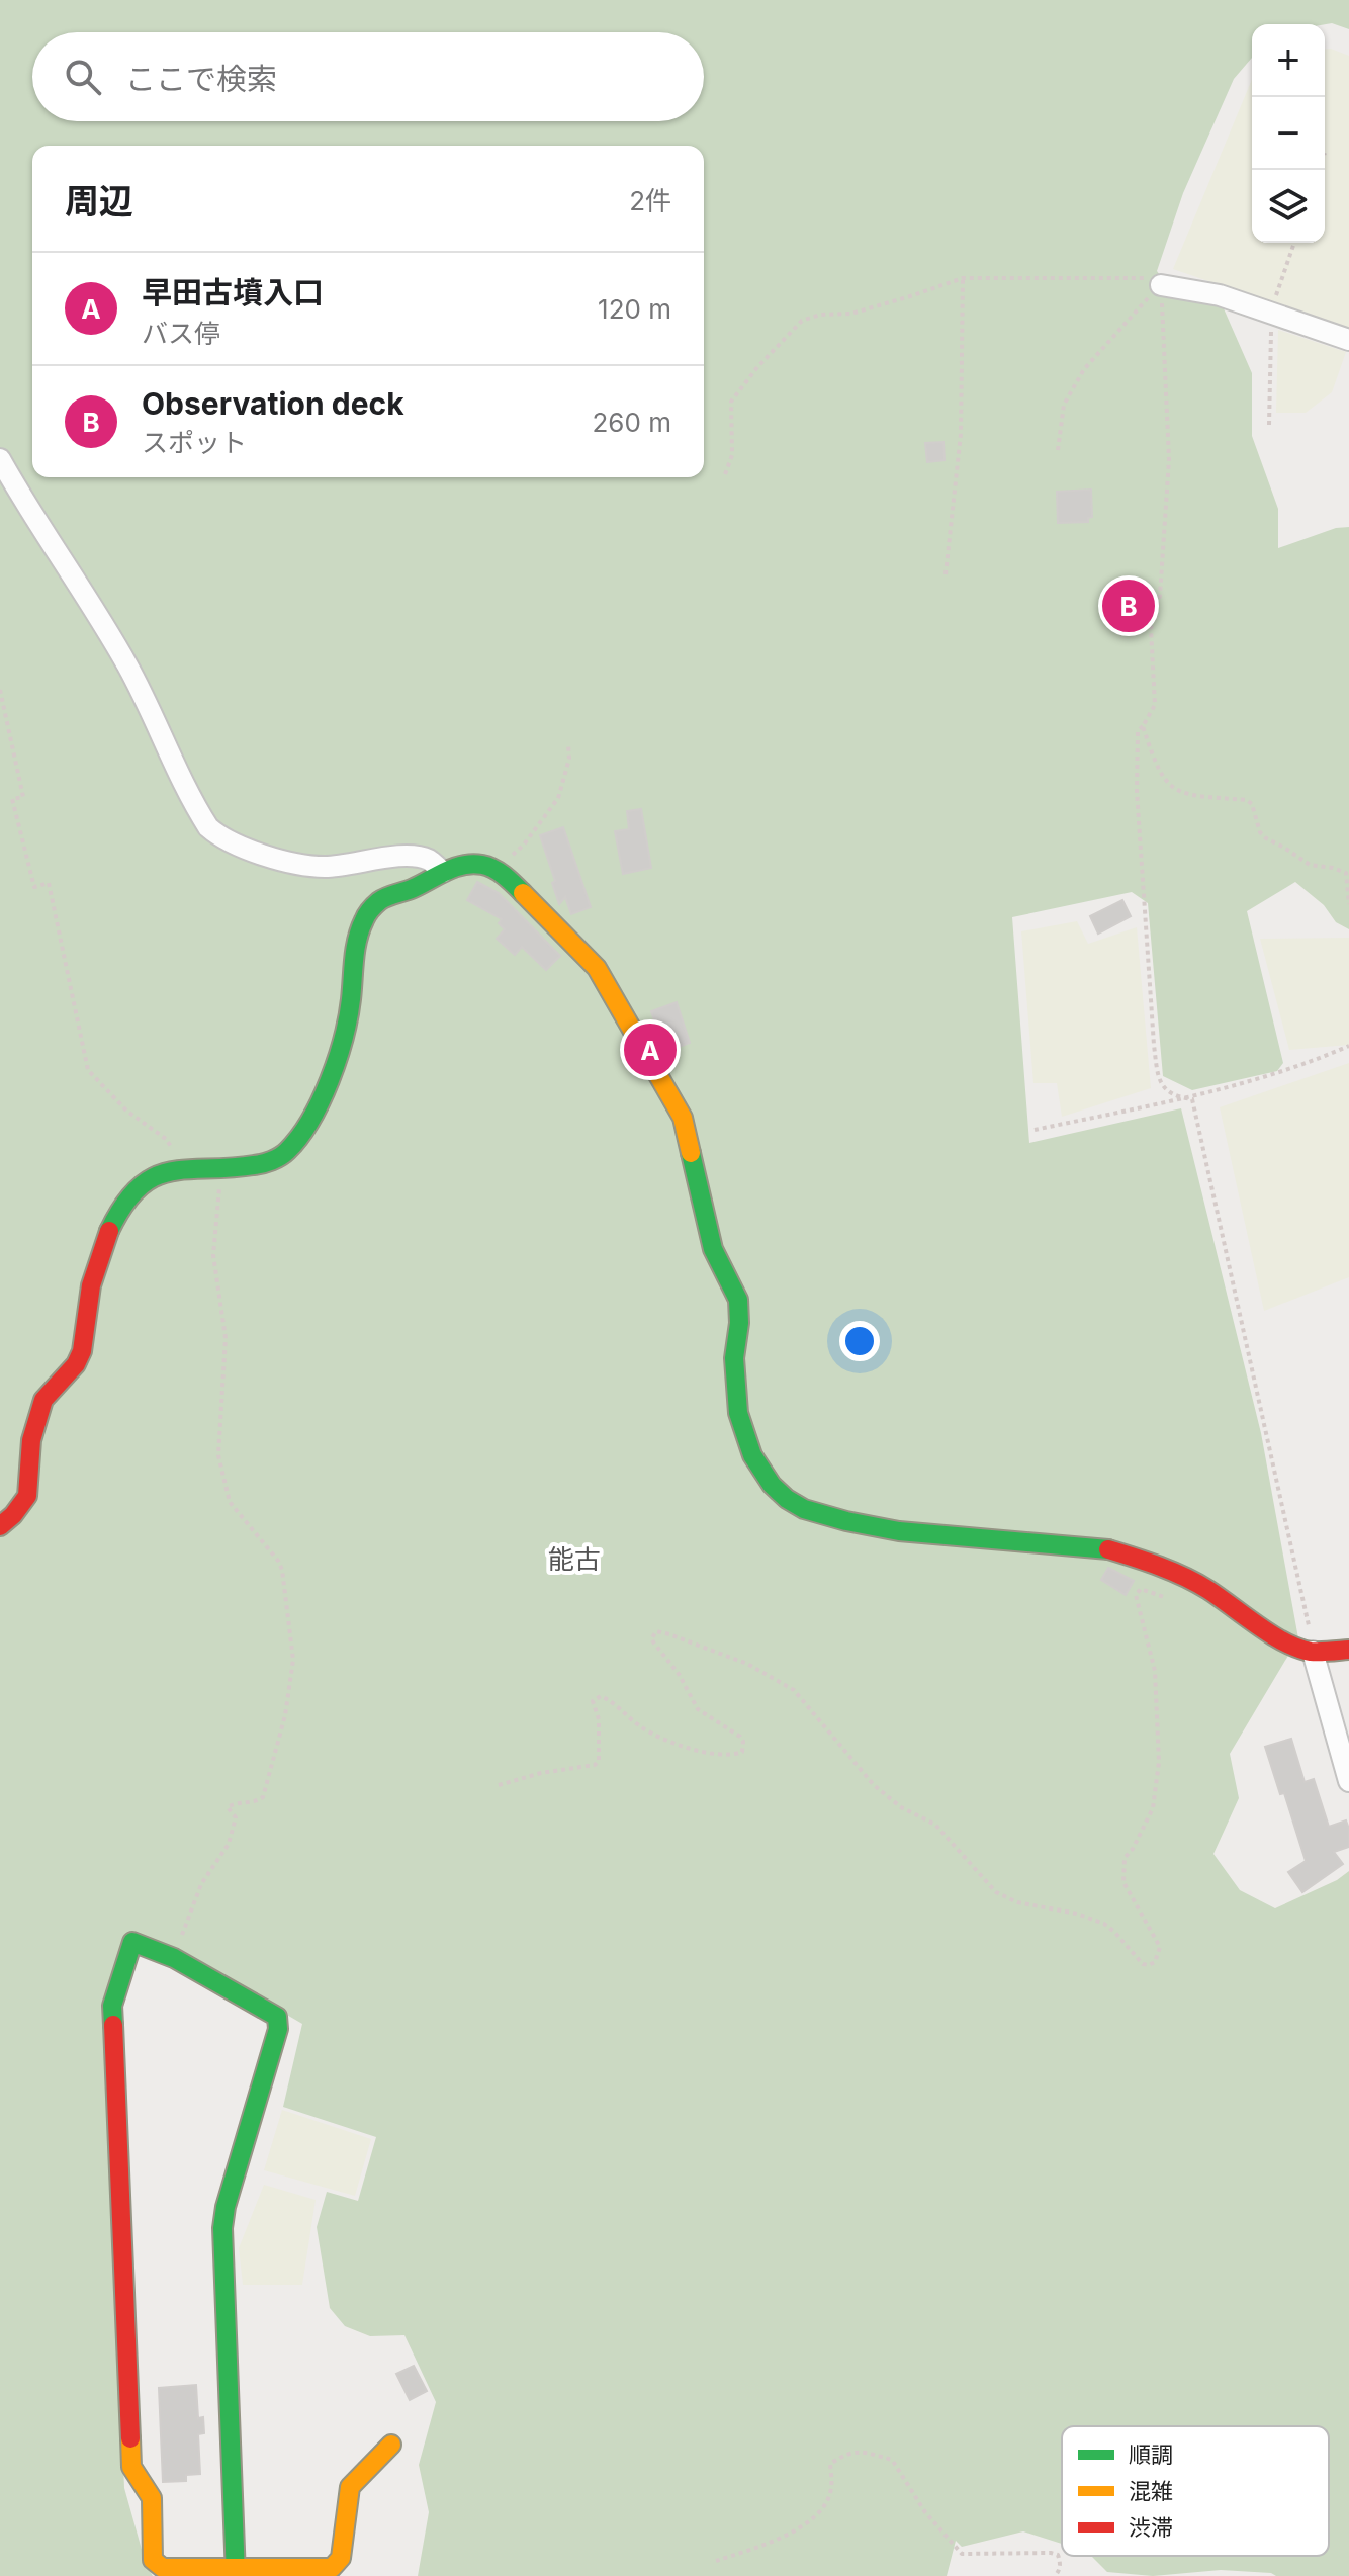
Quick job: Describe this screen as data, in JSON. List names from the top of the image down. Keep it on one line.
{"districts":["能古"],"legend":["順調","混雑","渋滞"],"page":{"map_buttons":["+","−"],"search":"ここで検索","heading":["周辺","2件"],"list":[{"mark":"A","name":"早田古墳入口","note":"バス停","value":"120 m"},{"mark":"B","name":"Observation deck","note":"スポット","value":"260 m"}],"pins":["B","A"]}}
